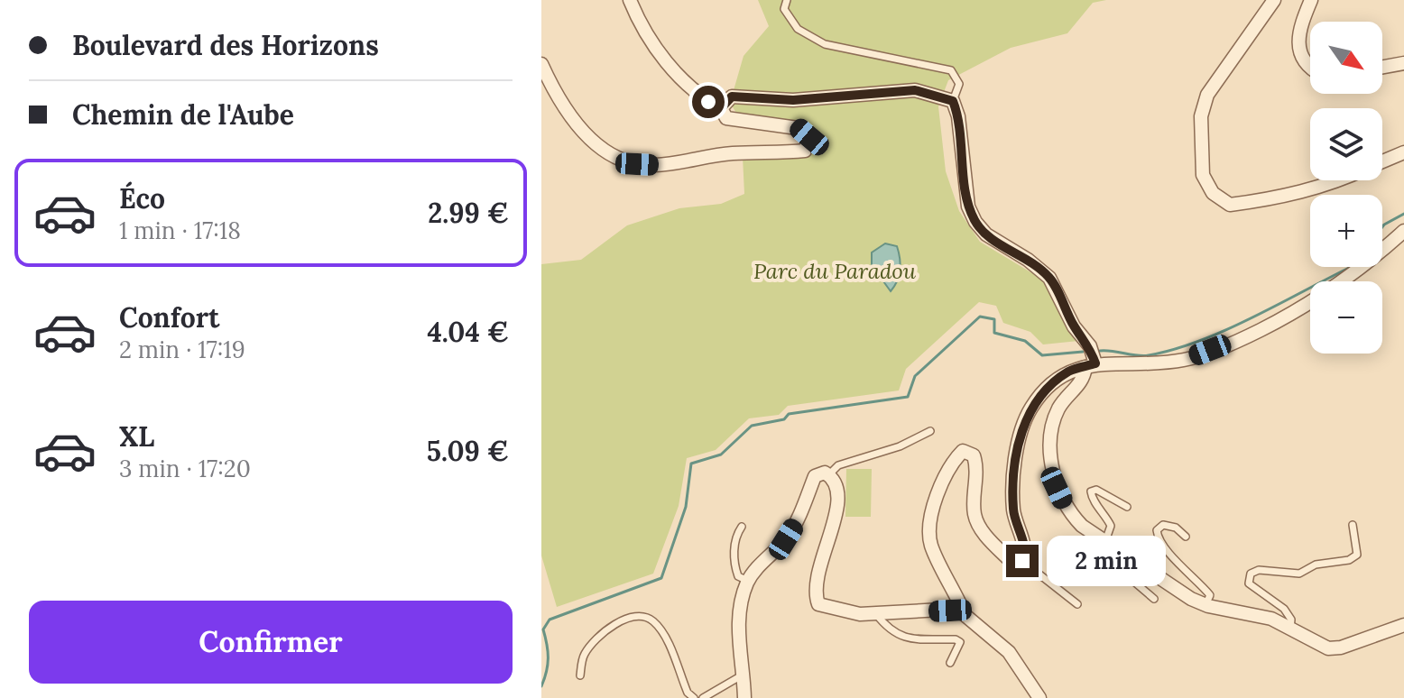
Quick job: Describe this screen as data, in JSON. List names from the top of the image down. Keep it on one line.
{"parks":["Parc du Paradou"],"north":"bottom right","page":{"banner":["Boulevard des Horizons","Chemin de l'Aube"],"map_buttons":["+","−"],"list":[{"name":"Éco","note":"1 min · 17:18","value":"2.99 €"},{"name":"Confort","note":"2 min · 17:19","value":"4.04 €"},{"name":"XL","note":"3 min · 17:20","value":"5.09 €"}],"bubble":"2 min","buttons":"Confirmer"}}
